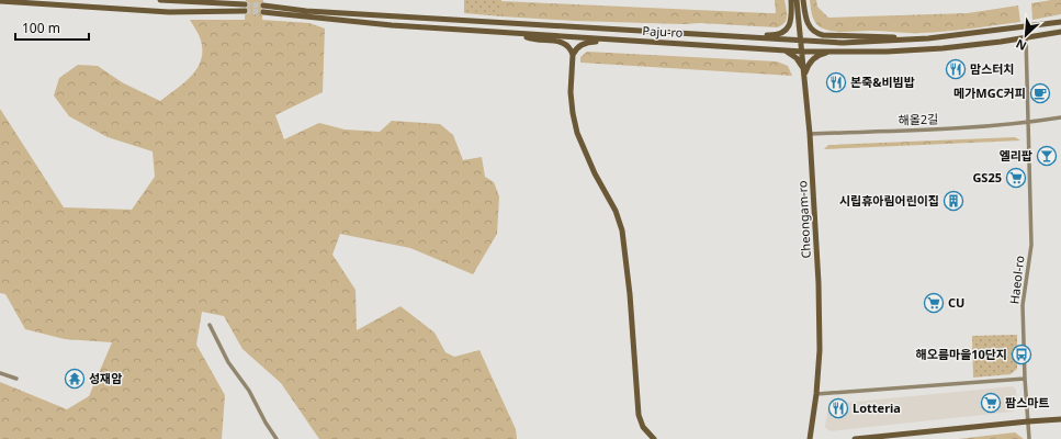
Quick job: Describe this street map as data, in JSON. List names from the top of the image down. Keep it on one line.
{"streets":{"main road":["Paju-ro","Cheongam-ro"],"street":["해올2길","Haeol-ro"]},"crossings":[["Paju-ro","Cheongam-ro"],["Paju-ro","Haeol-ro"],["해올2길","Cheongam-ro"],["해올2길","Haeol-ro"]],"places":{"restaurant":["맘스터치","본죽&비빔밥","Lotteria"],"cafe":["메가MGC커피"],"bar":["엘리팝"],"supermarket":["GS25","CU","팜스마트"],"building":["시립휴아림어린이집"],"bus stop":["해오름마을10단지"],"temple":["성재암"]},"scale_bar":"100 m","north":"bottom left"}
